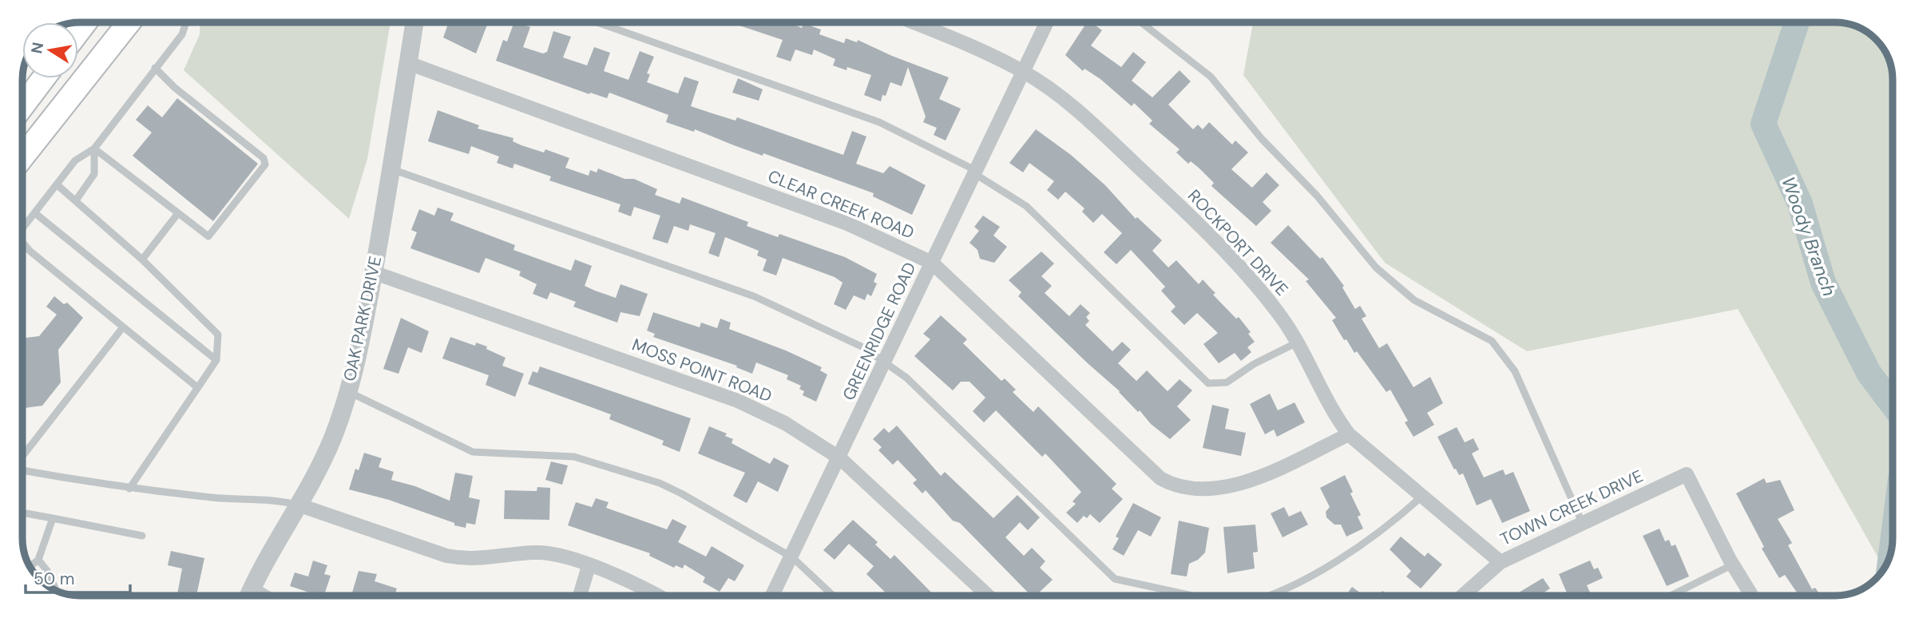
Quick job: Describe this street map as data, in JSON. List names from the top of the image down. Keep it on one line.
{"streets":{"street":["CLEAR CREEK ROAD","ROCKPORT DRIVE","OAK PARK DRIVE","GREENRIDGE ROAD","MOSS POINT ROAD","TOWN CREEK DRIVE"]},"crossings":[["CLEAR CREEK ROAD","ROCKPORT DRIVE"],["CLEAR CREEK ROAD","OAK PARK DRIVE"],["CLEAR CREEK ROAD","GREENRIDGE ROAD"],["ROCKPORT DRIVE","GREENRIDGE ROAD"],["ROCKPORT DRIVE","TOWN CREEK DRIVE"],["OAK PARK DRIVE","MOSS POINT ROAD"],["GREENRIDGE ROAD","MOSS POINT ROAD"]],"water":["Woody Branch"],"scale_bar":"50 m","north":"left"}
